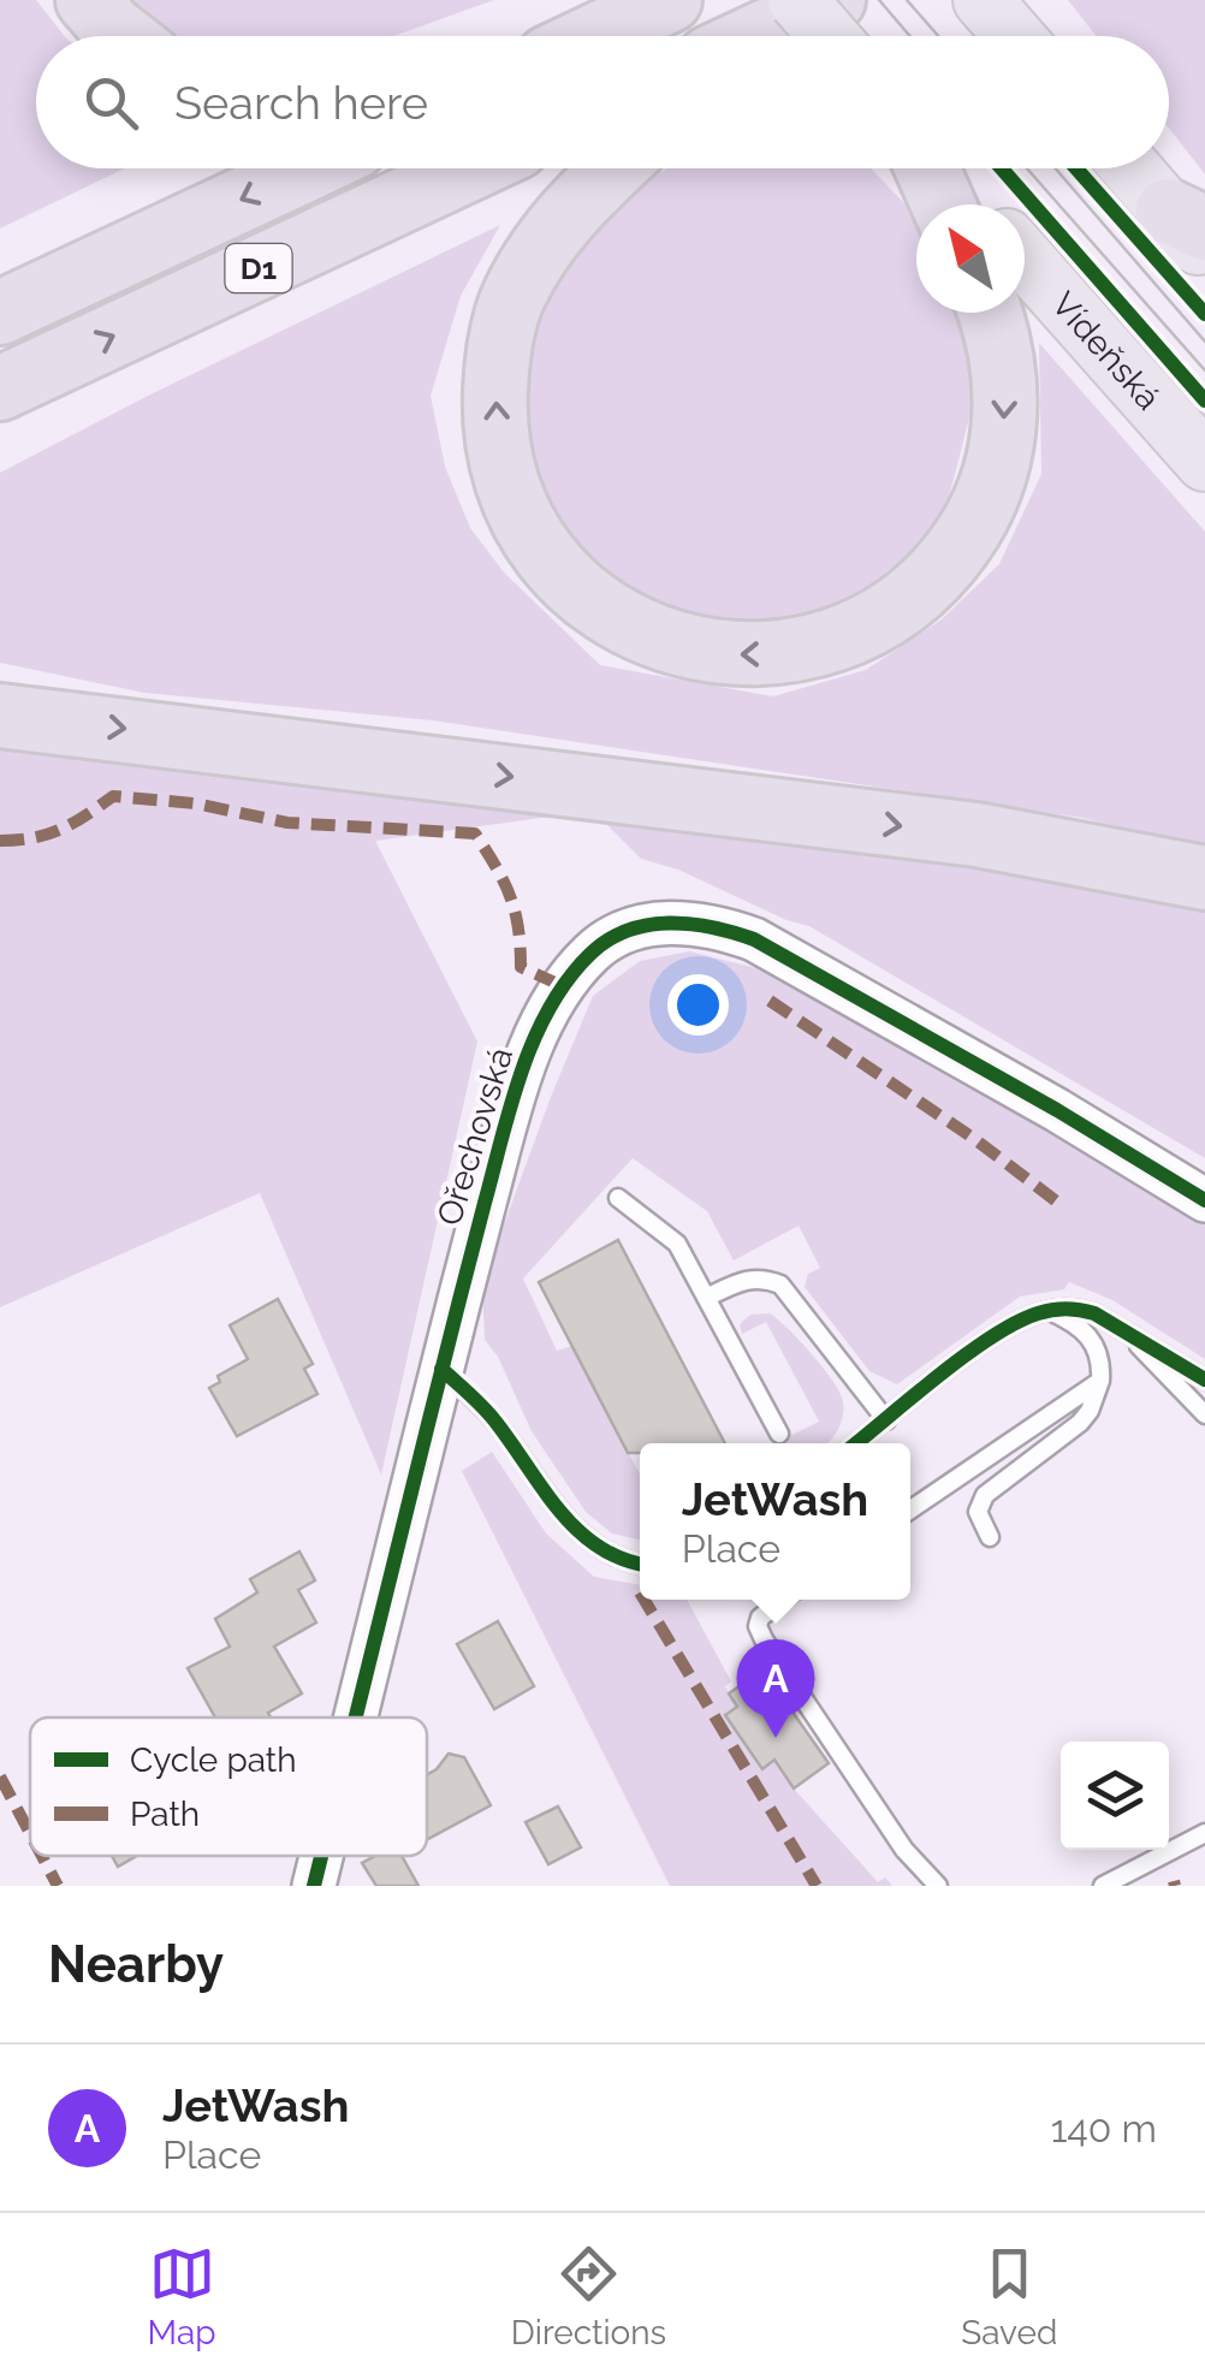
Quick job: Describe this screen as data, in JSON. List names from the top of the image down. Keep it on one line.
{"streets":{"highway":["D1","Vídeňská"],"street":["Ořechovská"]},"legend":["Cycle path","Path"],"north":"top left","page":{"search":"Search here","popup":["JetWash","Place"],"pins":"A","heading":"Nearby","list":[{"mark":"A","name":"JetWash","note":"Place","value":"140 m"}],"nav":["Map","Directions","Saved"]}}
